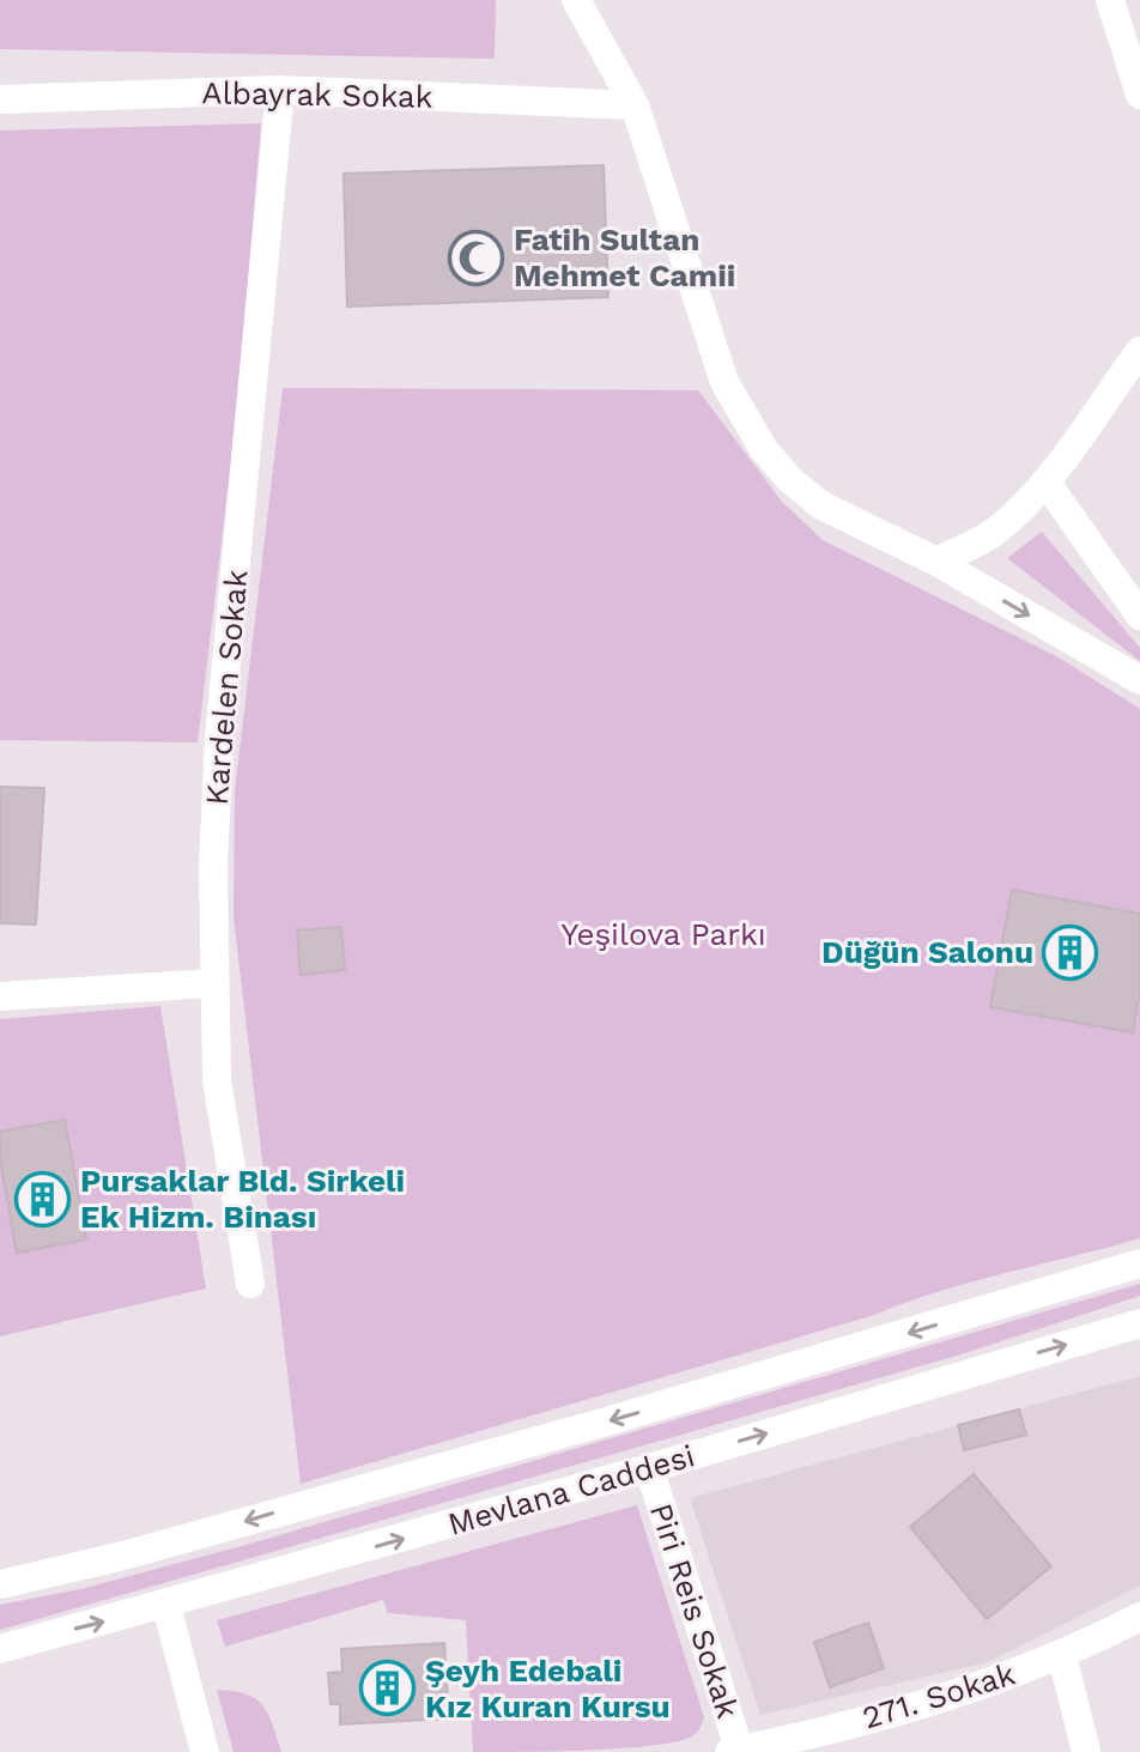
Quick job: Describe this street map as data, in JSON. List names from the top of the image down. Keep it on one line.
{"streets":{"street":["Albayrak Sokak","Kardelen Sokak","Mevlana Caddesi","Piri Reis Sokak","271. Sokak"]},"crossings":[["Albayrak Sokak","Kardelen Sokak"],["Mevlana Caddesi","Piri Reis Sokak"],["Piri Reis Sokak","271. Sokak"]],"parks":["Yeşilova Parkı"],"places":{"mosque":["Fatih Sultan Mehmet Camii"],"building":["Düğün Salonu","Pursaklar Bld. Sirkeli Ek Hizm. Binası","Şeyh Edebali Kız Kuran Kursu"]}}
